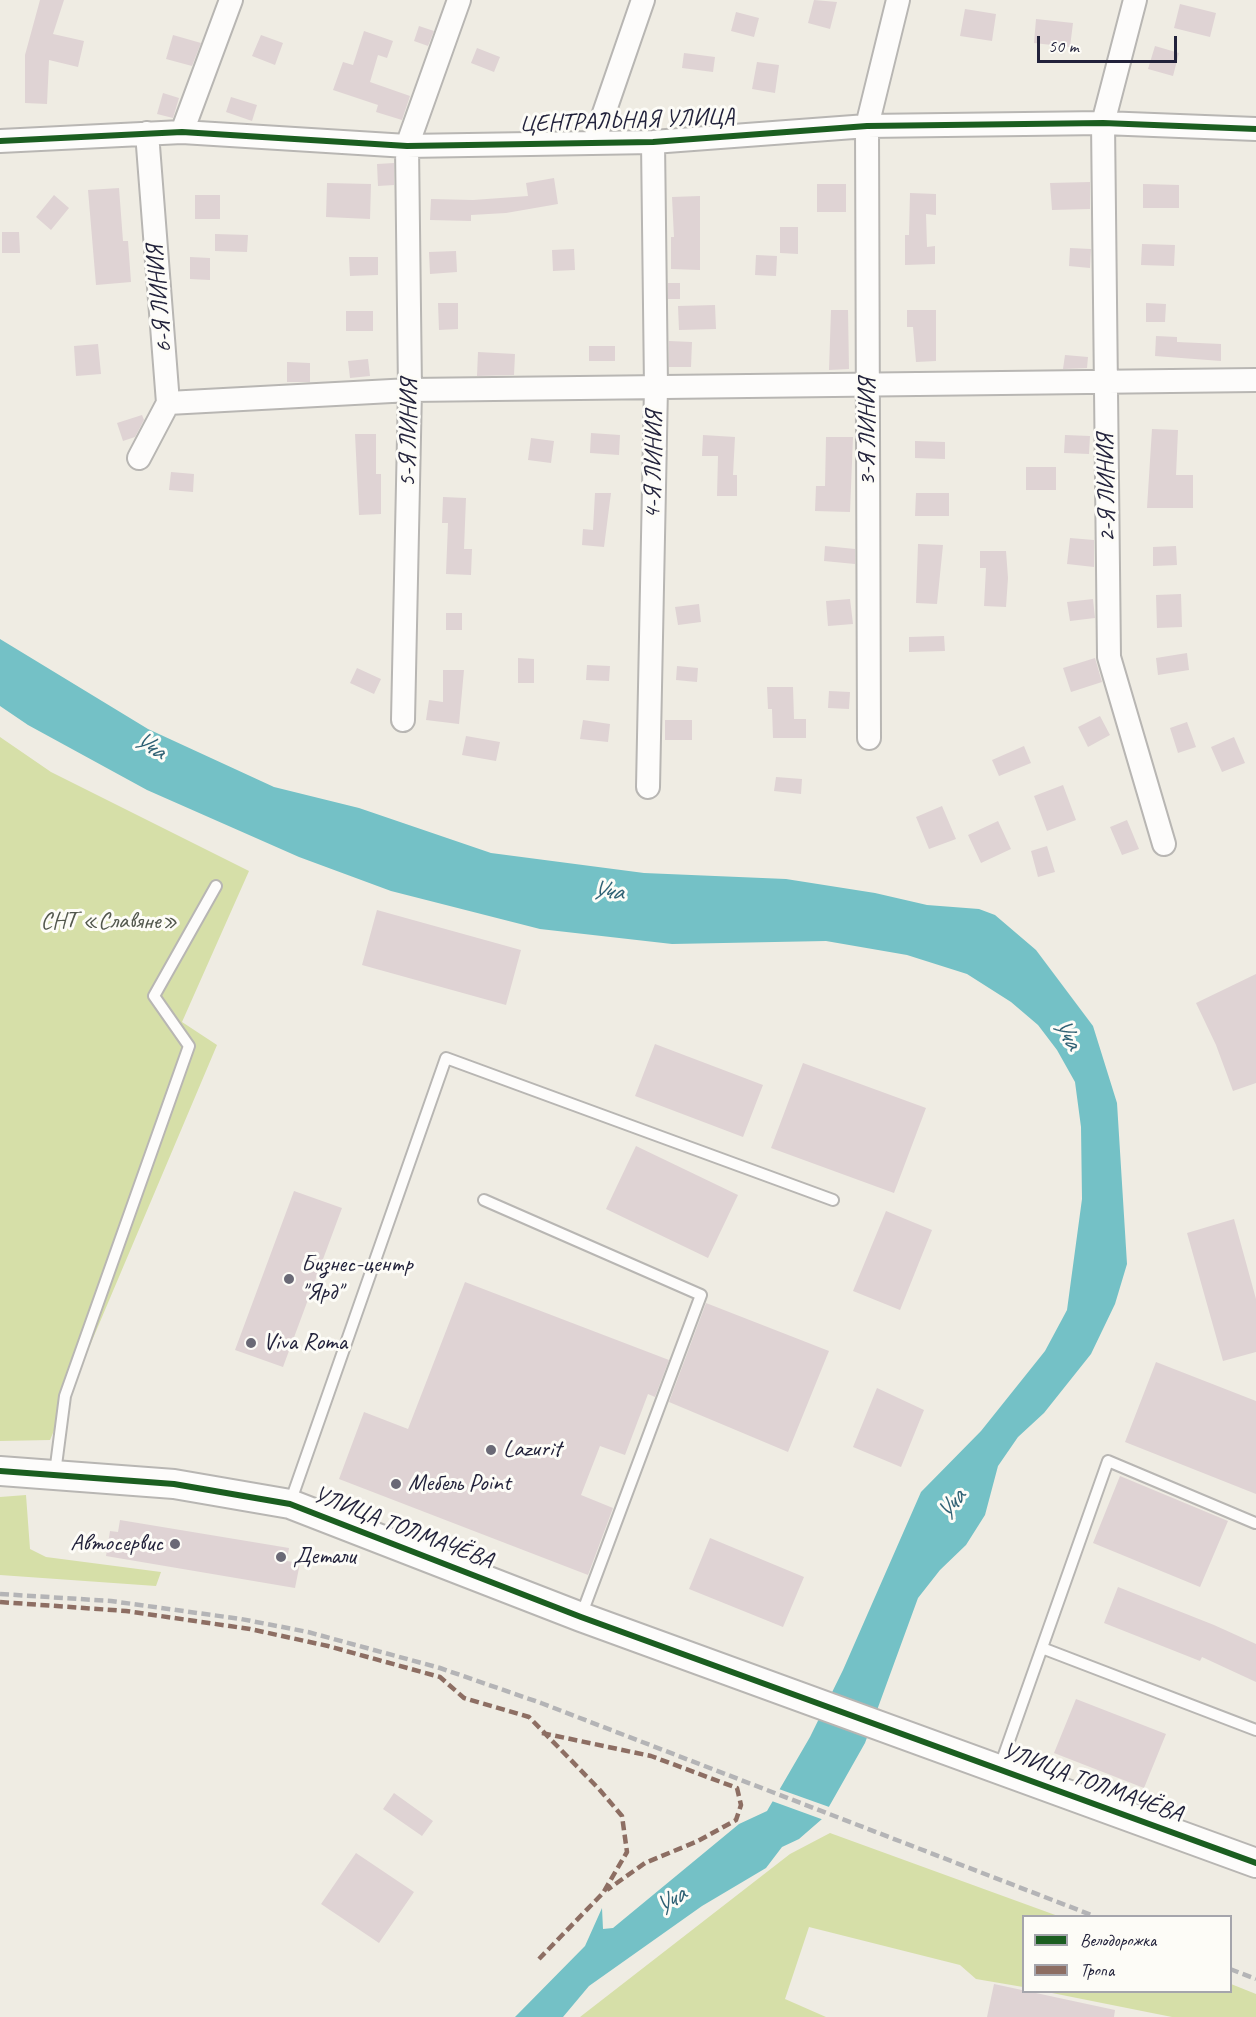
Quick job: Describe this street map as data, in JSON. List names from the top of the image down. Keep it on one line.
{"streets":{"street":["ЦЕНТРАЛЬНАЯ УЛИЦА","6-Я ЛИНИЯ","3-Я ЛИНИЯ","5-Я ЛИНИЯ","4-Я ЛИНИЯ","2-Я ЛИНИЯ","УЛИЦА ТОЛМАЧЁВА"]},"crossings":[["ЦЕНТРАЛЬНАЯ УЛИЦА","6-Я ЛИНИЯ"],["ЦЕНТРАЛЬНАЯ УЛИЦА","3-Я ЛИНИЯ"],["ЦЕНТРАЛЬНАЯ УЛИЦА","5-Я ЛИНИЯ"],["ЦЕНТРАЛЬНАЯ УЛИЦА","4-Я ЛИНИЯ"],["ЦЕНТРАЛЬНАЯ УЛИЦА","2-Я ЛИНИЯ"]],"water":["Уча"],"parks":["СНТ «Славяне»"],"places":["Бизнес-центр \"Ярд\"","Viva Roma","Lazurit","Мебель Point","Автосервис","Детали"],"legend":["Велодорожка","Тропа"],"scale_bar":"50 m"}
